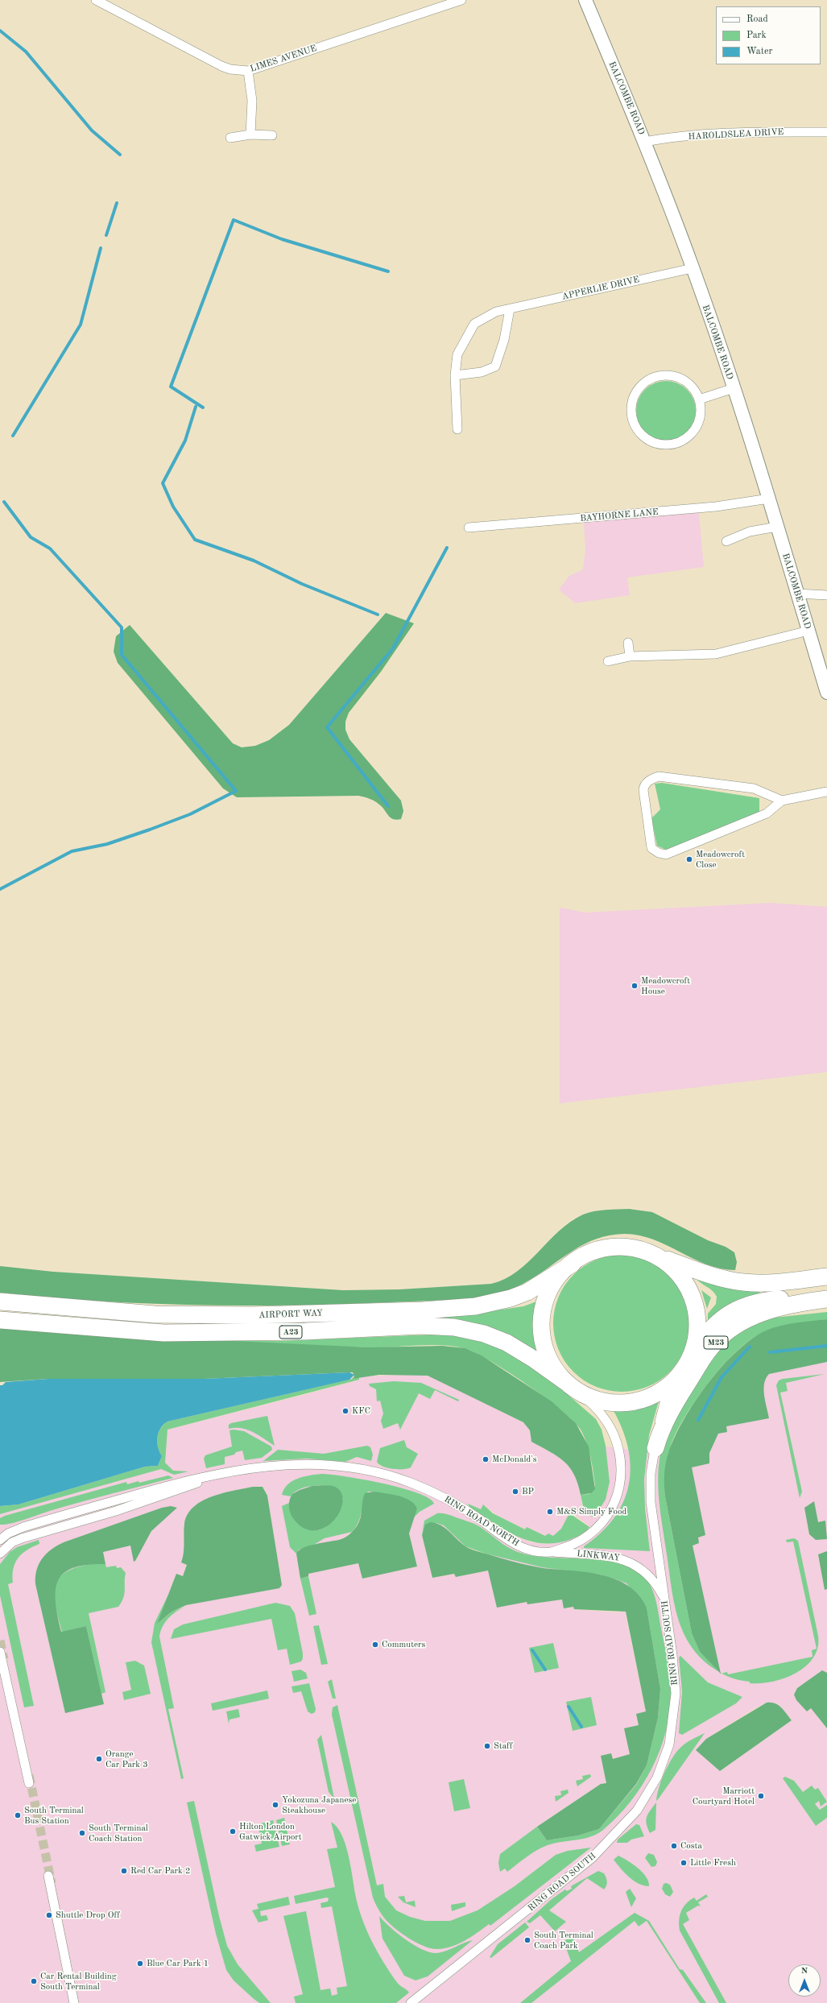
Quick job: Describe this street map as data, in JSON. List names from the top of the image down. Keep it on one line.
{"streets":{"highway":["AIRPORT WAY","A23","M23"],"main road":["BALCOMBE ROAD"],"street":["LIMES AVENUE","HAROLDSLEA DRIVE","APPERLIE DRIVE","BAYHORNE LANE","RING ROAD NORTH","LINKWAY","RING ROAD SOUTH"]},"crossings":[["BALCOMBE ROAD","HAROLDSLEA DRIVE"],["BALCOMBE ROAD","APPERLIE DRIVE"],["BALCOMBE ROAD","BAYHORNE LANE"],["AIRPORT WAY","RING ROAD NORTH"],["M23","RING ROAD SOUTH"],["RING ROAD NORTH","LINKWAY"],["LINKWAY","RING ROAD SOUTH"]],"places":["Meadowcroft Close","Meadowcroft House","KFC","McDonald's","BP","M&S Simply Food","Commuters","Staff","Orange Car Park 3","Marriott Courtyard Hotel","Yokozuna Japanese Steakhouse","South Terminal Bus Station","Hilton London Gatwick Airport","South Terminal Coach Station","Costa","Little Fresh","Red Car Park 2","Shuttle Drop Off","South Terminal Coach Park","Blue Car Park 1","Car Rental Building South Terminal"],"legend":["Road","Park","Water"],"north":"top"}
